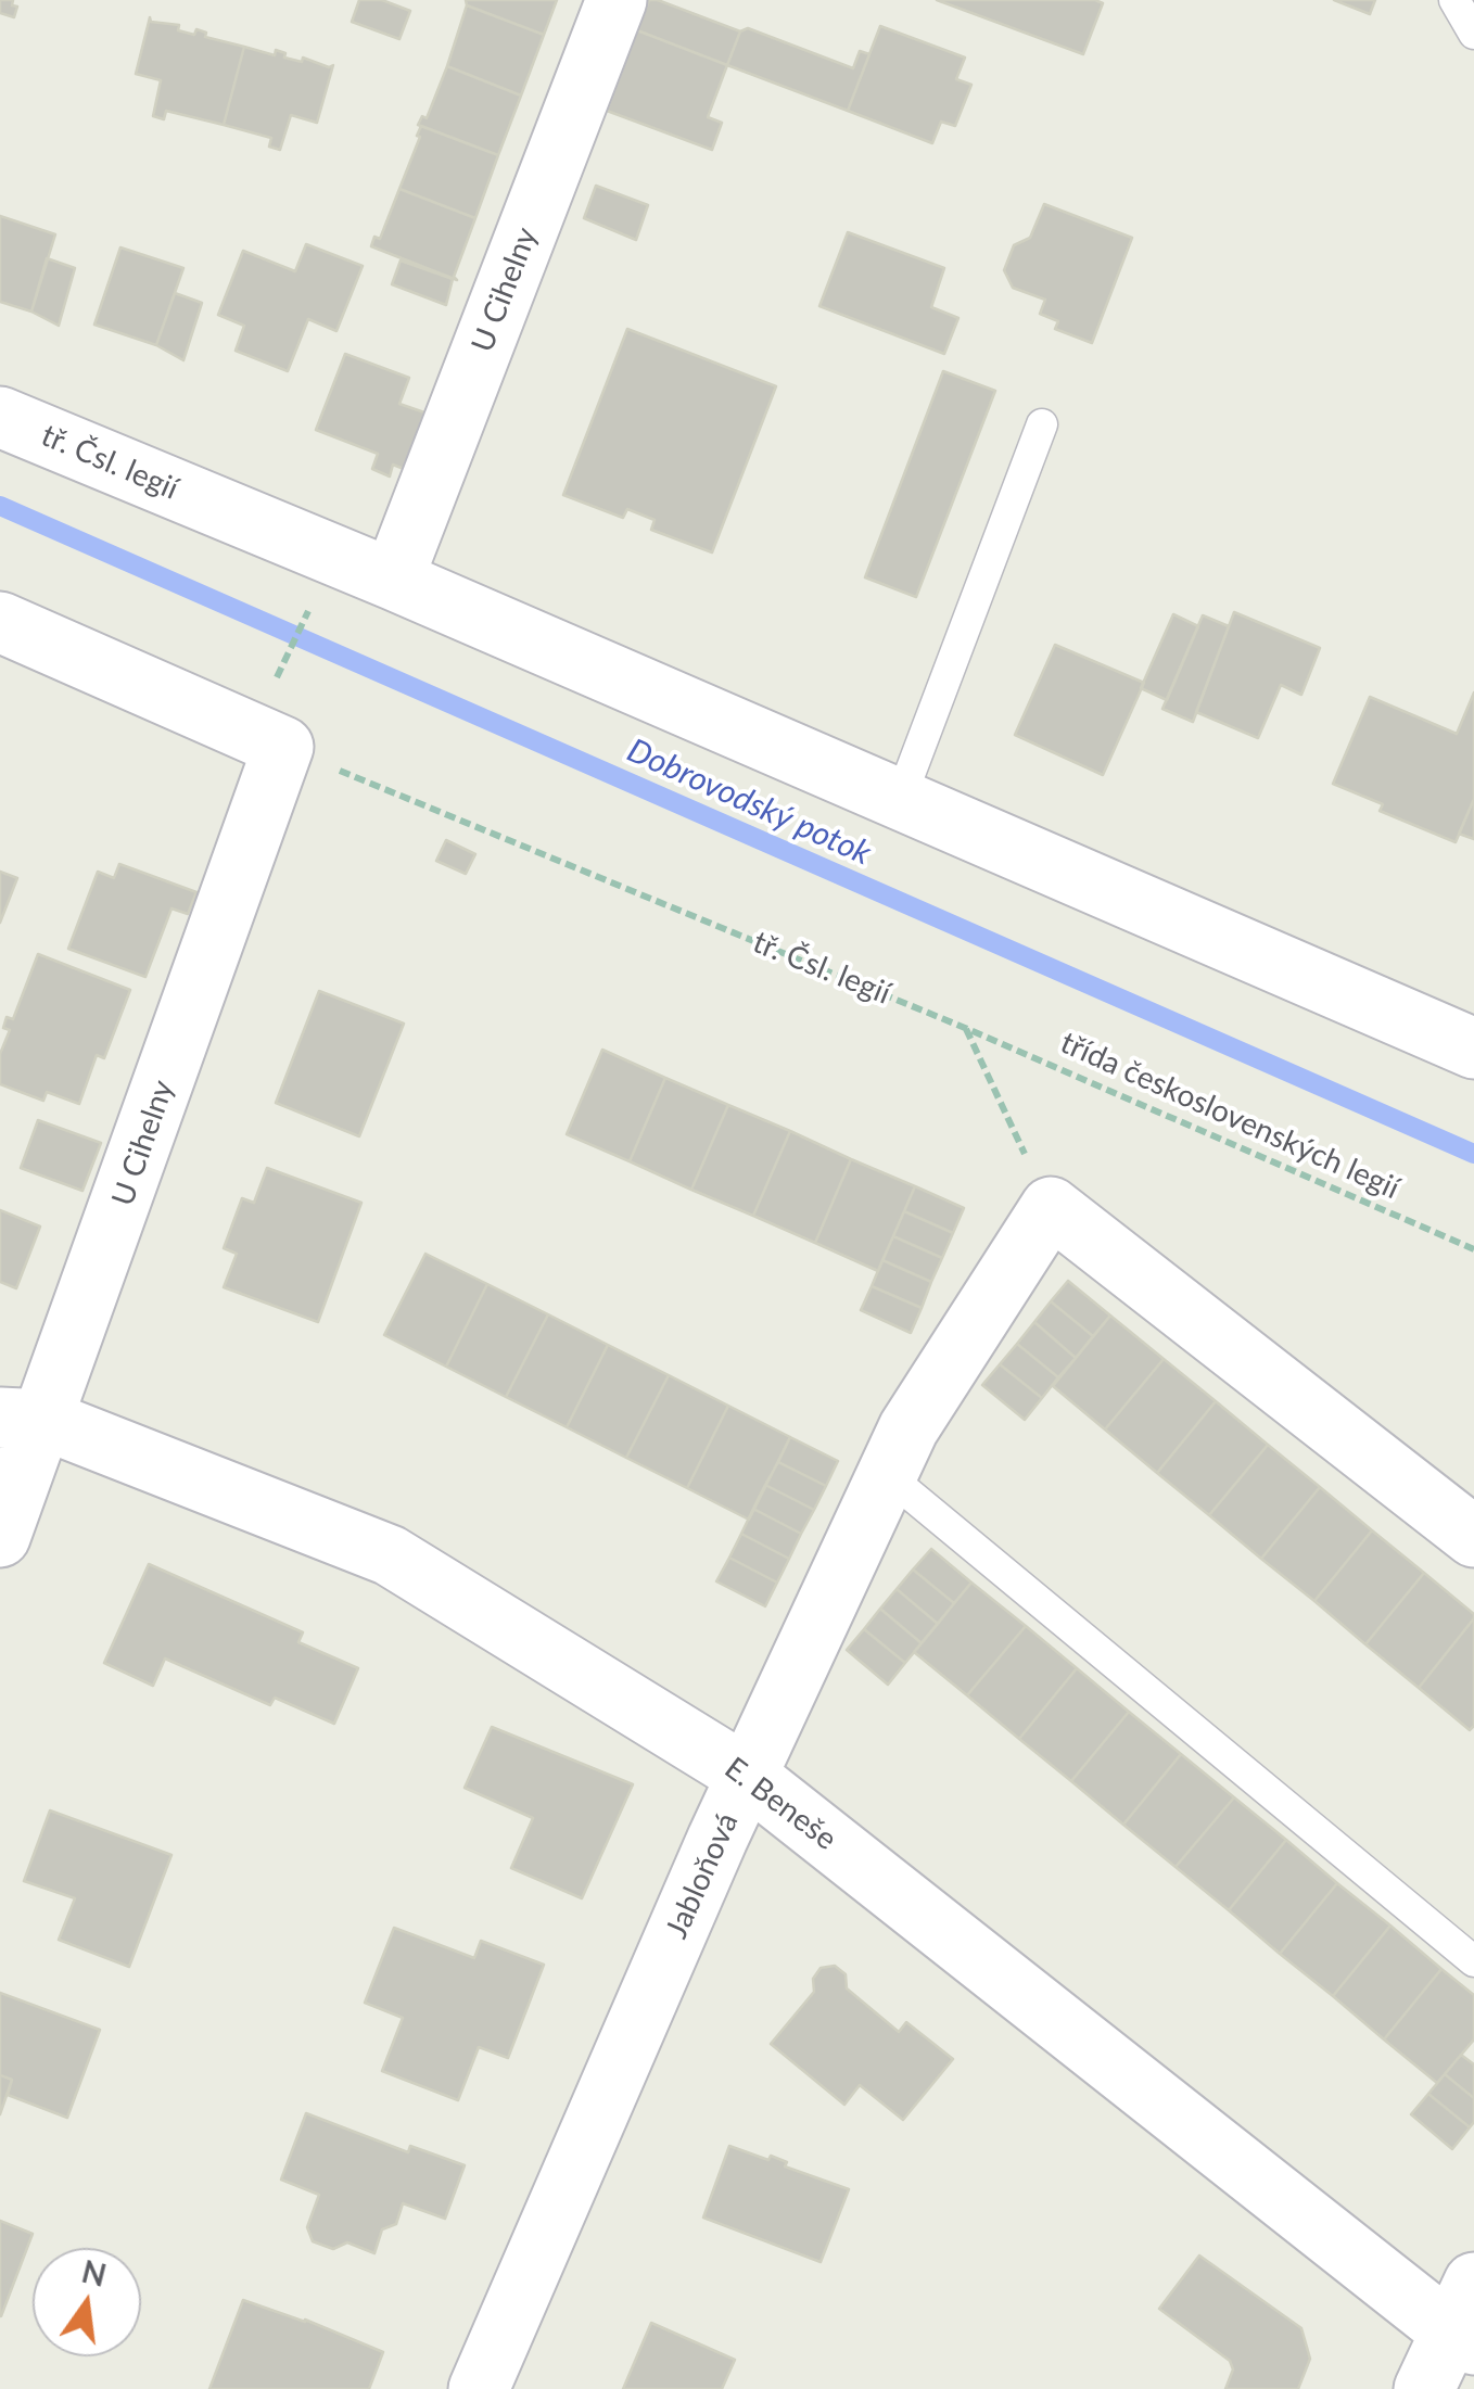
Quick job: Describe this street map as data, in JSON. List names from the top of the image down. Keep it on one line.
{"streets":{"street":["U Cihelny","tř. Čsl. legií","E. Beneše","Jabloňová"],"path":["třída československých legií"]},"crossings":[["U Cihelny","tř. Čsl. legií"],["U Cihelny","E. Beneše"],["tř. Čsl. legií","třída československých legií"],["E. Beneše","Jabloňová"]],"water":["Dobrovodský potok"],"north":"top"}
